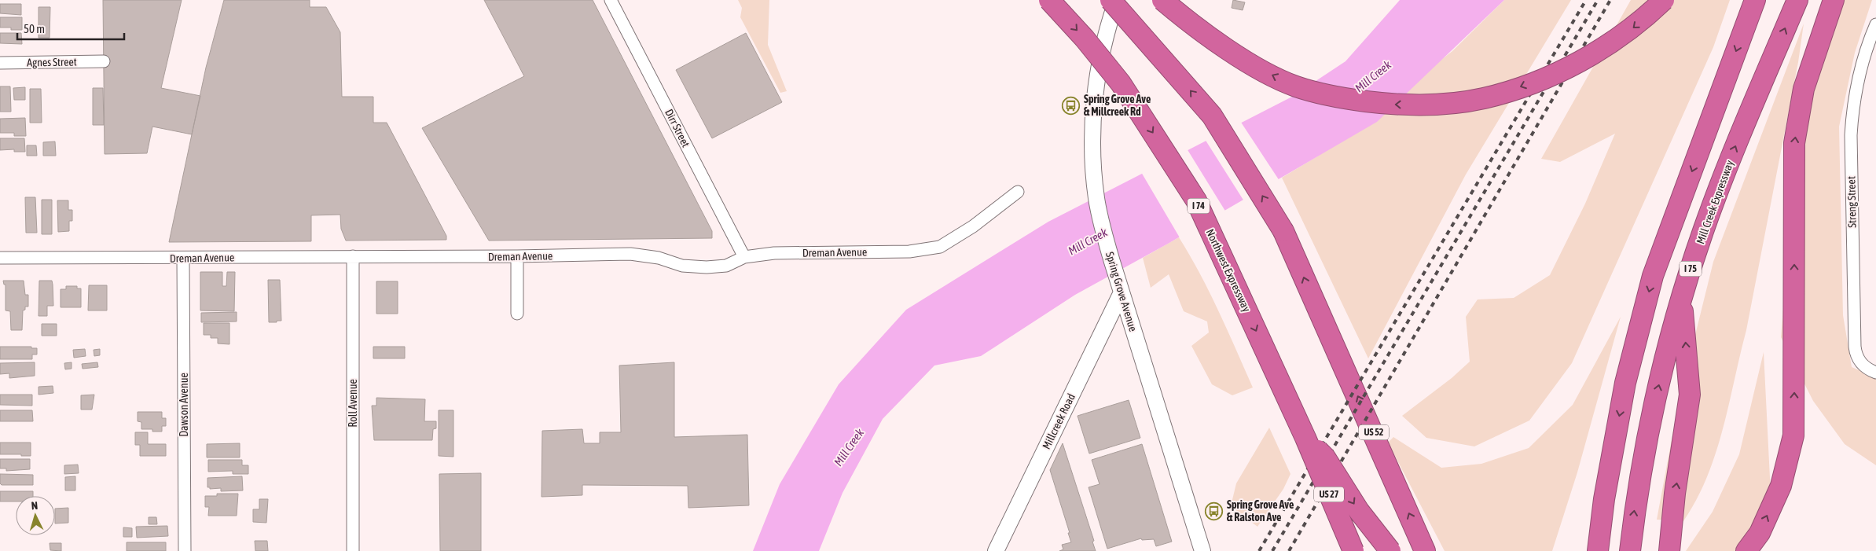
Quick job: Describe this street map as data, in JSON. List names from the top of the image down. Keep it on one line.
{"streets":{"highway":["Mill Creek Expressway","I 74","I 75","Northwest Expressway","US 52","US 27"],"main road":["Spring Grove Avenue","Millcreek Road"],"street":["Agnes Street","Dirr Street","Streng Street","Dreman Avenue","Roll Avenue","Dawson Avenue"]},"crossings":[["Dirr Street","Dreman Avenue"],["Dreman Avenue","Roll Avenue"],["Dreman Avenue","Dawson Avenue"],["Northwest Expressway","US 27"],["Spring Grove Avenue","Millcreek Road"],["Spring Grove Avenue","US 52"]],"water":["Mill Creek"],"places":{"bus stop":["Spring Grove Ave & Millcreek Rd","Spring Grove Ave & Ralston Ave"]},"scale_bar":"50 m","north":"top"}
